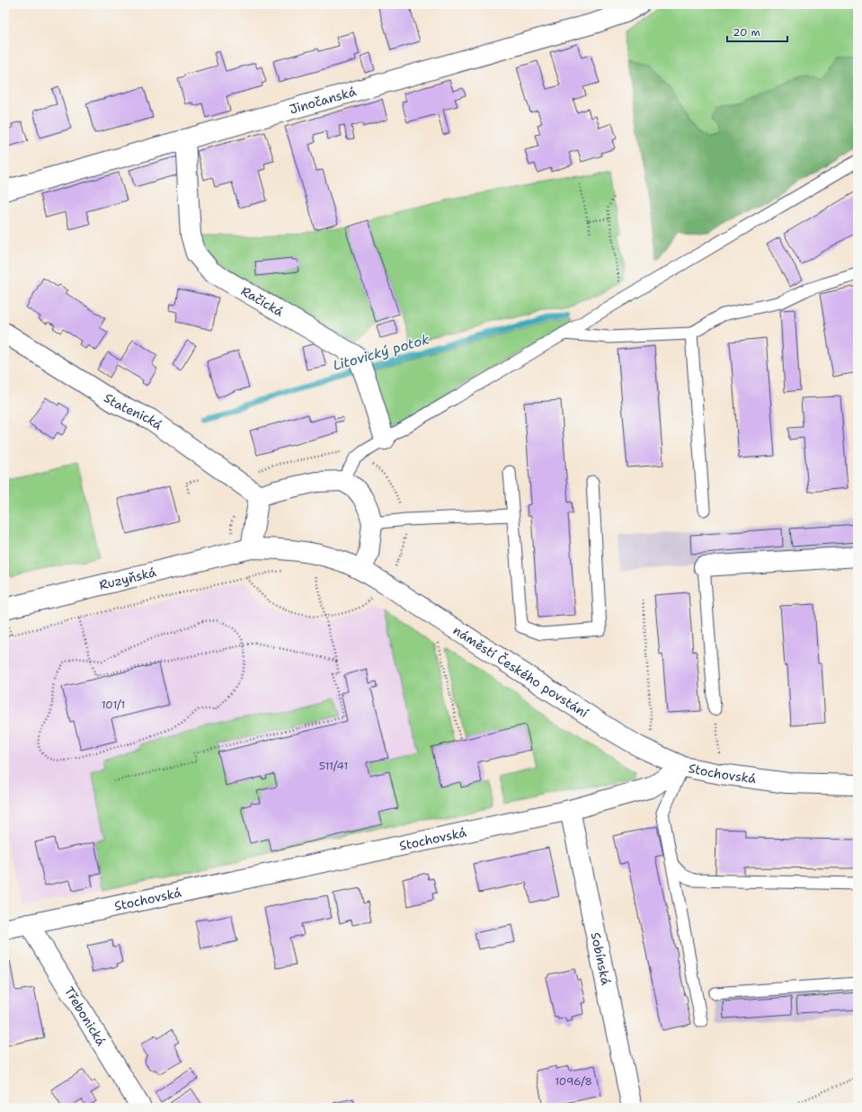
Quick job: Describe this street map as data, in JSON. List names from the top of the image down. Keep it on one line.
{"streets":{"street":["Jinočanská","Račická","Statenická","Ruzyňská","náměstí Českého povstání","Stochovská","Sobínská","Třebonická"]},"crossings":[["Jinočanská","Račická"],["Ruzyňská","náměstí Českého povstání"],["náměstí Českého povstání","Stochovská"],["Stochovská","Sobínská"],["Stochovská","Třebonická"]],"water":["Litovický potok"],"house_numbers":["101/1","511/41","1096/8"],"scale_bar":"20 m"}
